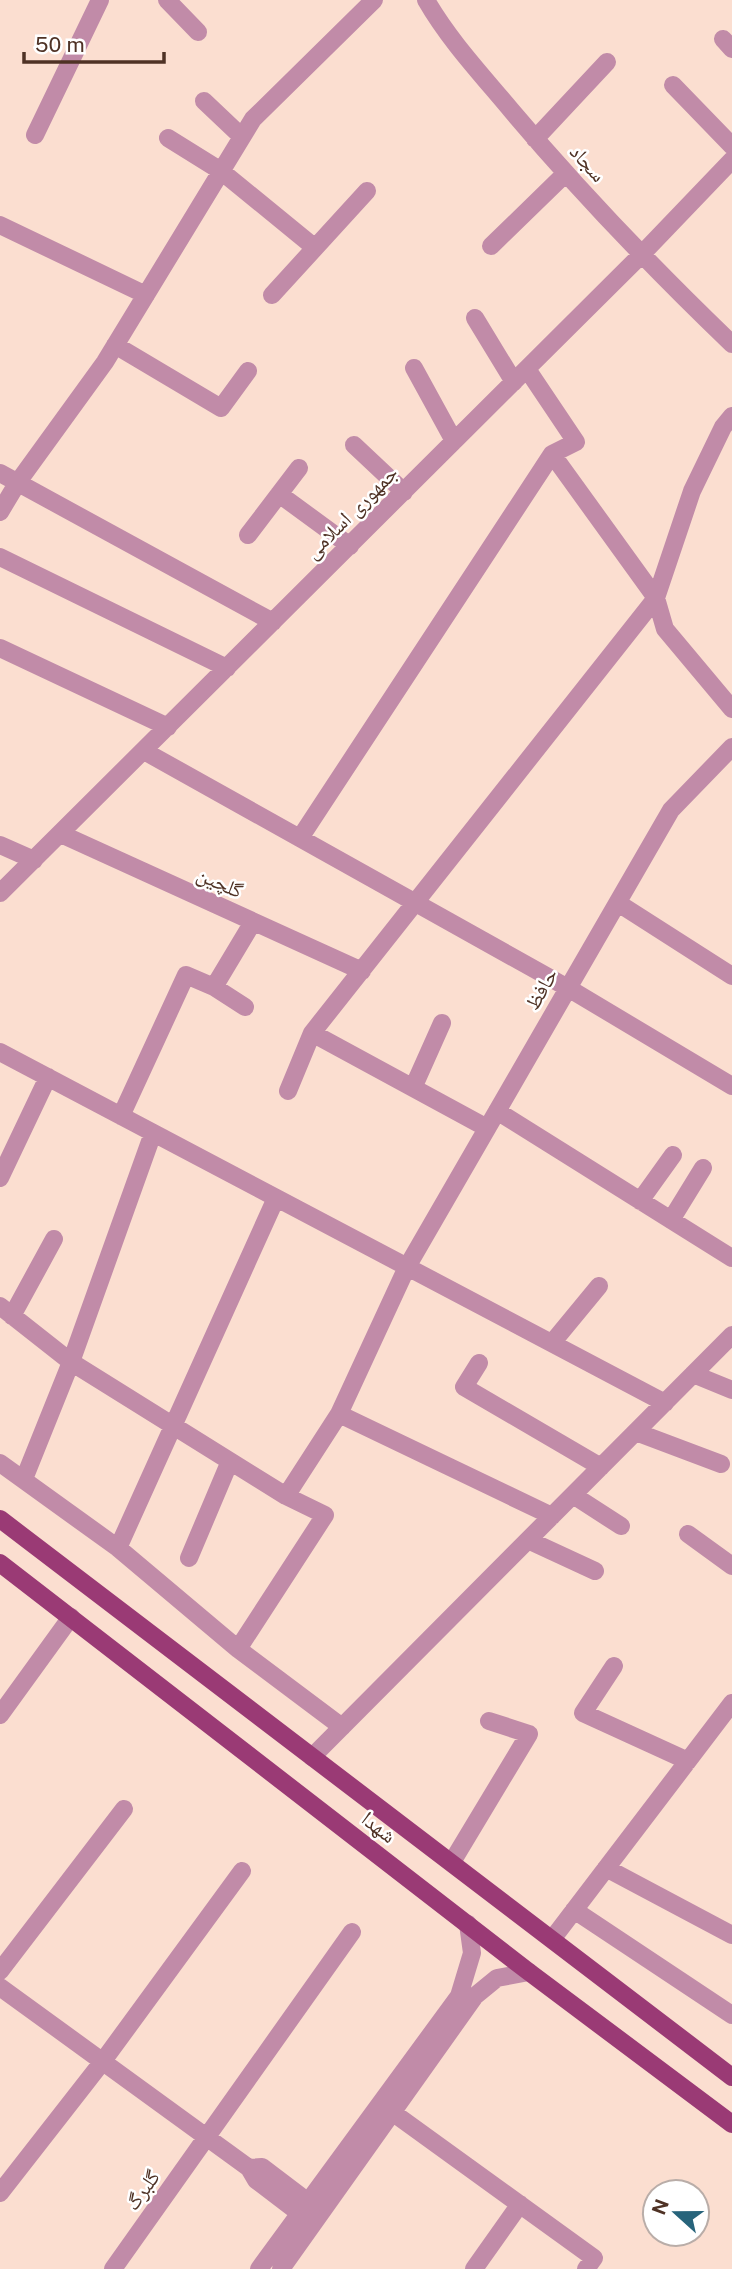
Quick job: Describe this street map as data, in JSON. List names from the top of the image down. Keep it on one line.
{"streets":{"main road":["شهدا"],"street":["سجاد","جمهوری اسلامی","گلچین","حافظ","گلبرگ"]},"crossings":[["سجاد","جمهوری اسلامی"],["جمهوری اسلامی","گلچین"]],"scale_bar":"50 m","north":"left"}
